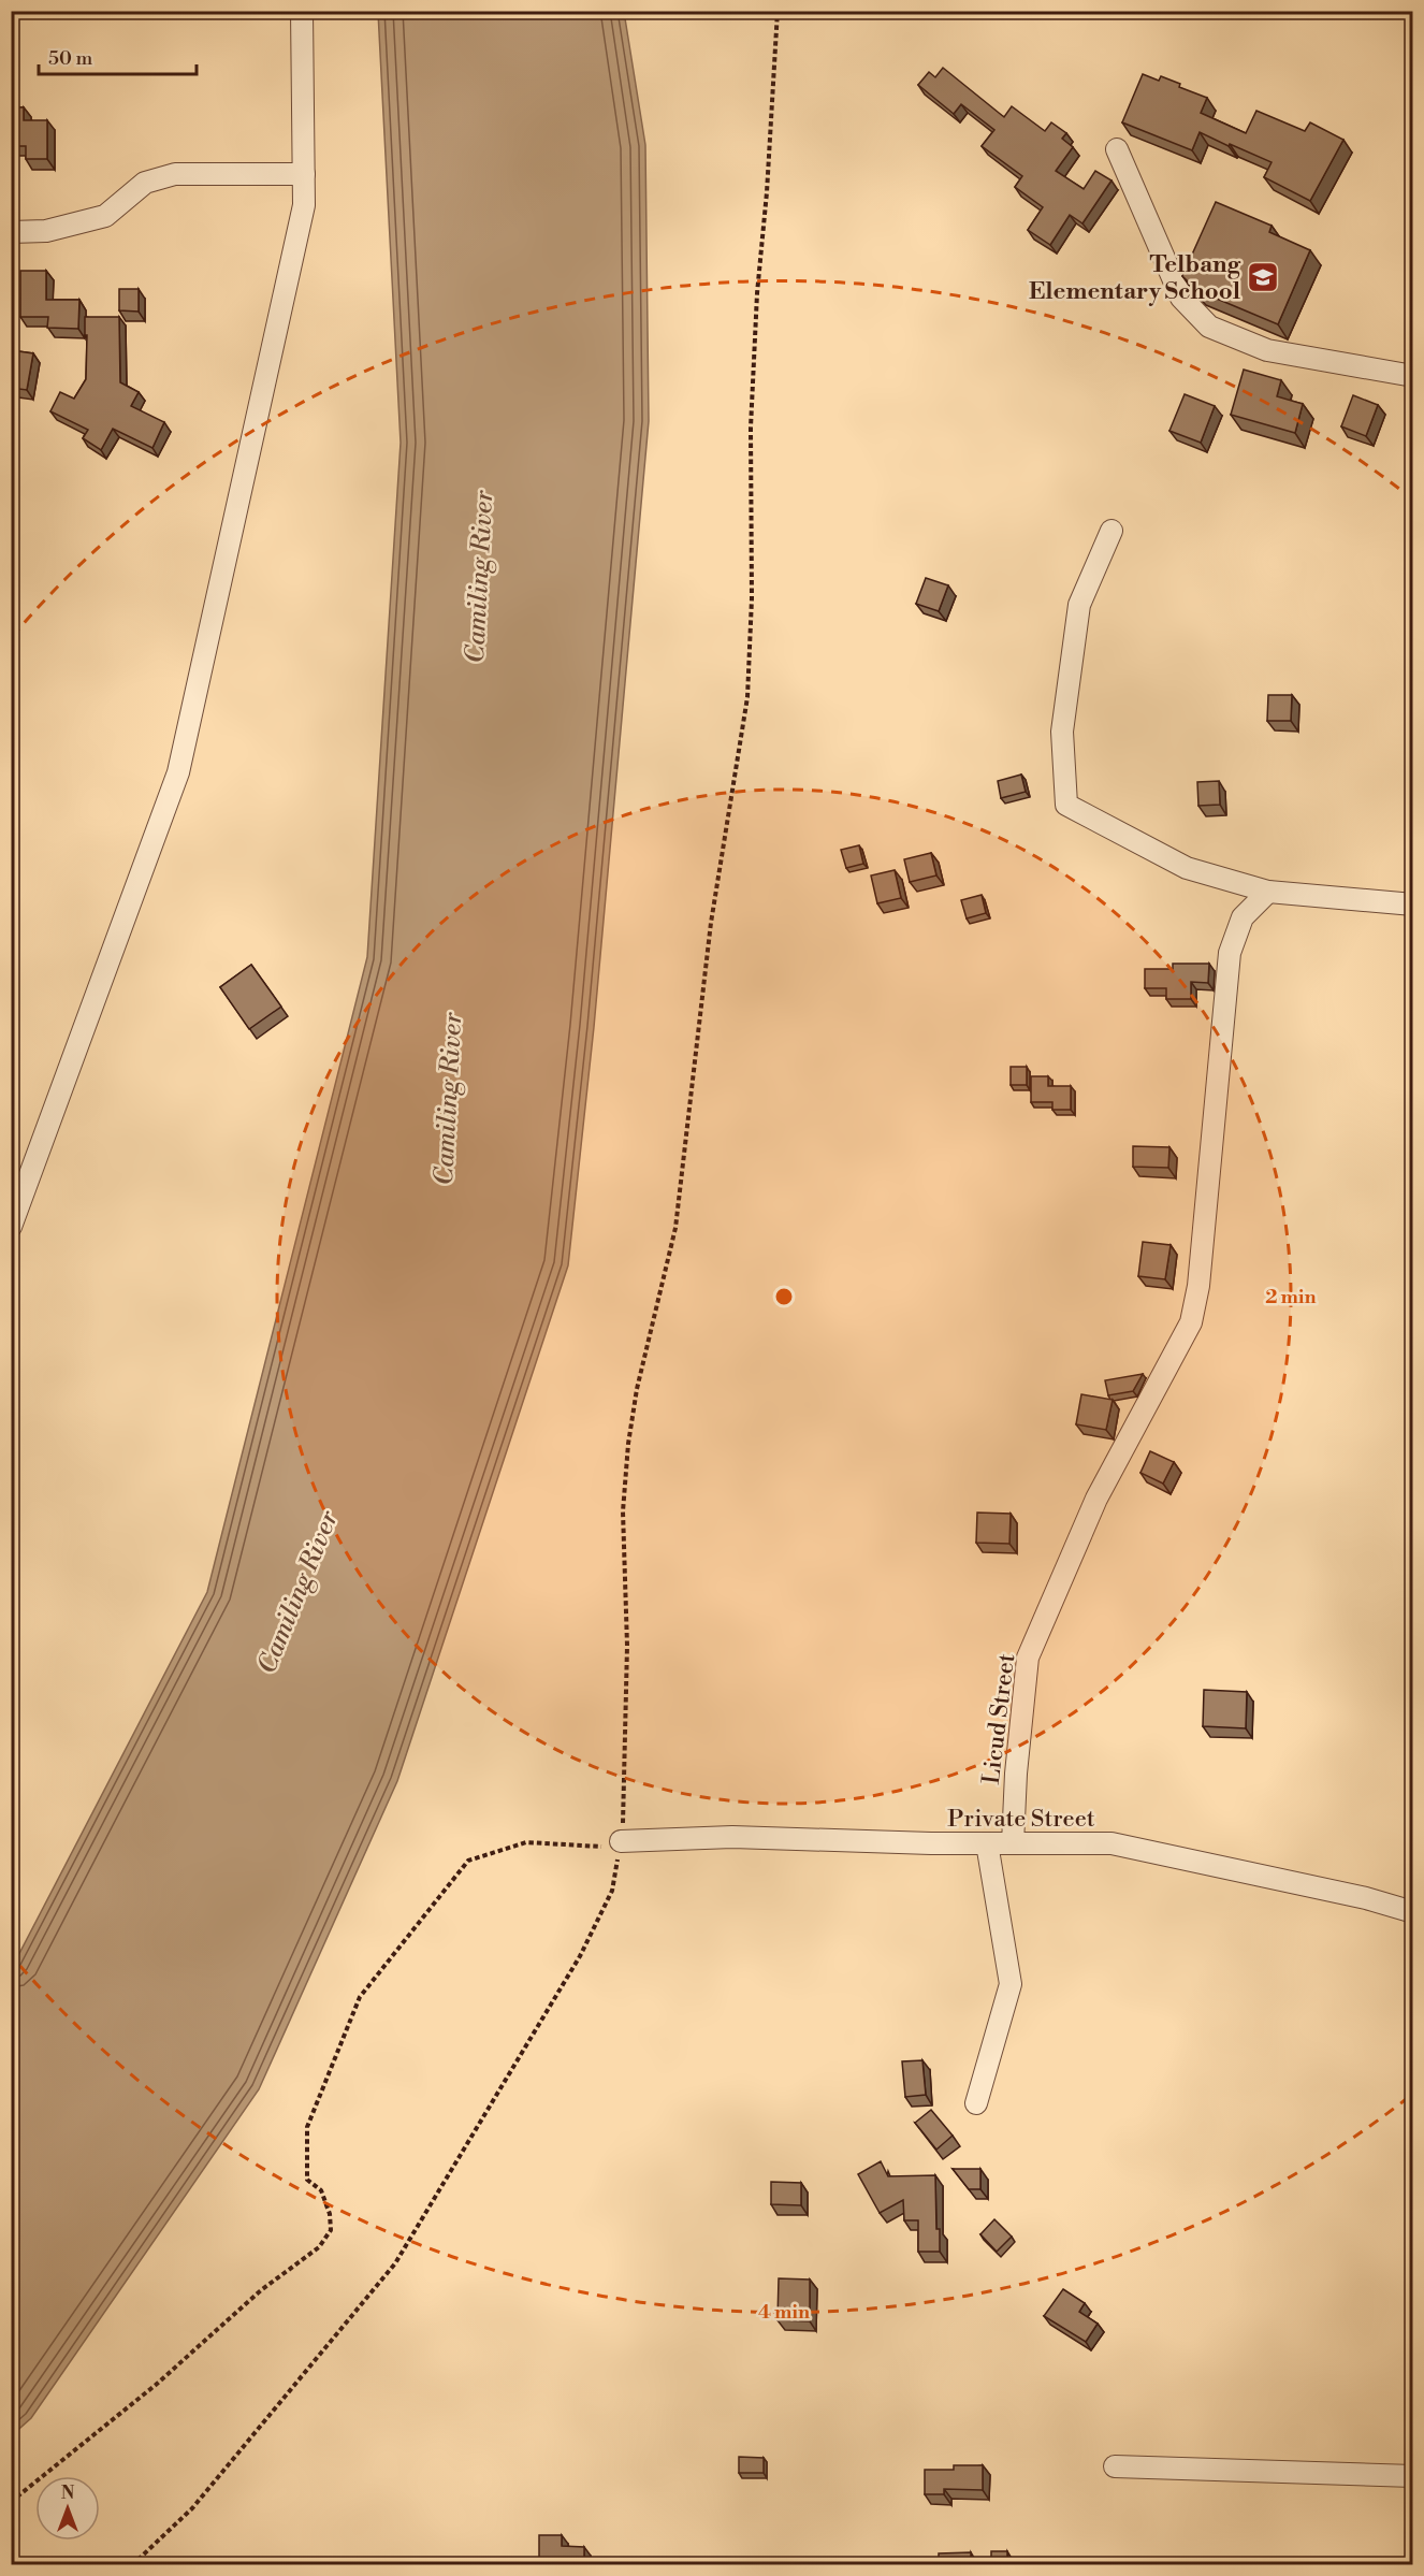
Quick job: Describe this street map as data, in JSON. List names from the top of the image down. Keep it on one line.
{"streets":{"street":["Licud Street","Private Street"]},"crossings":[["Licud Street","Private Street"]],"water":["Camiling River"],"places":{"school or university":["Telbang Elementary School"]},"scale_bar":"50 m","north":"top","rings":["2 min","4 min"]}
